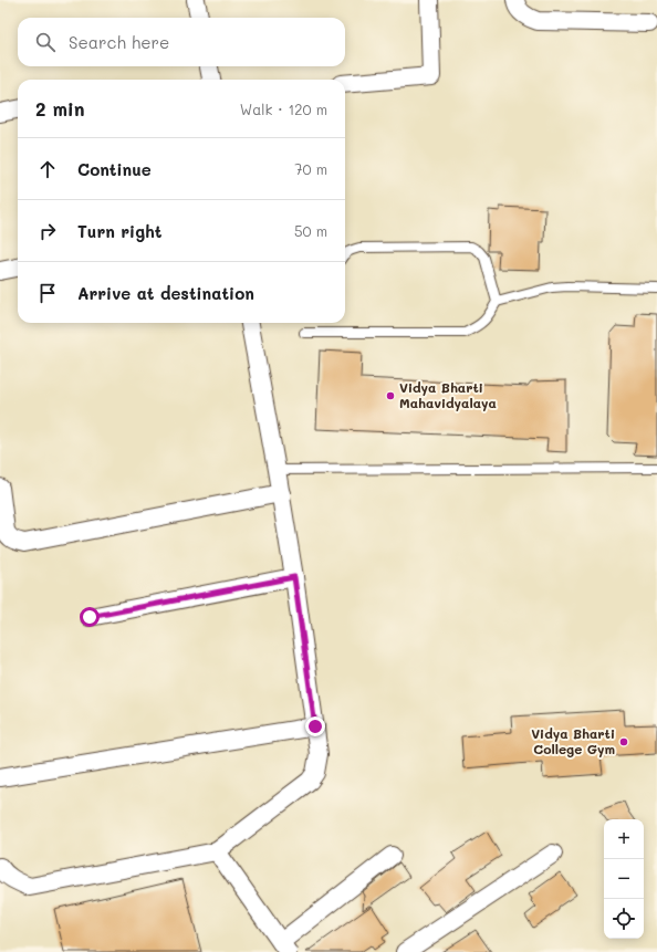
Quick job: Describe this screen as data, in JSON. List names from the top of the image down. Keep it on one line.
{"places":["Vidya Bharti Mahavidyalaya","Vidya Bharti College Gym"],"page":{"search":"Search here","heading":["2 min","Walk · 120 m"],"list":[["Continue","70 m"],["Turn right","50 m"],"Arrive at destination"],"map_buttons":["+","−"]}}
